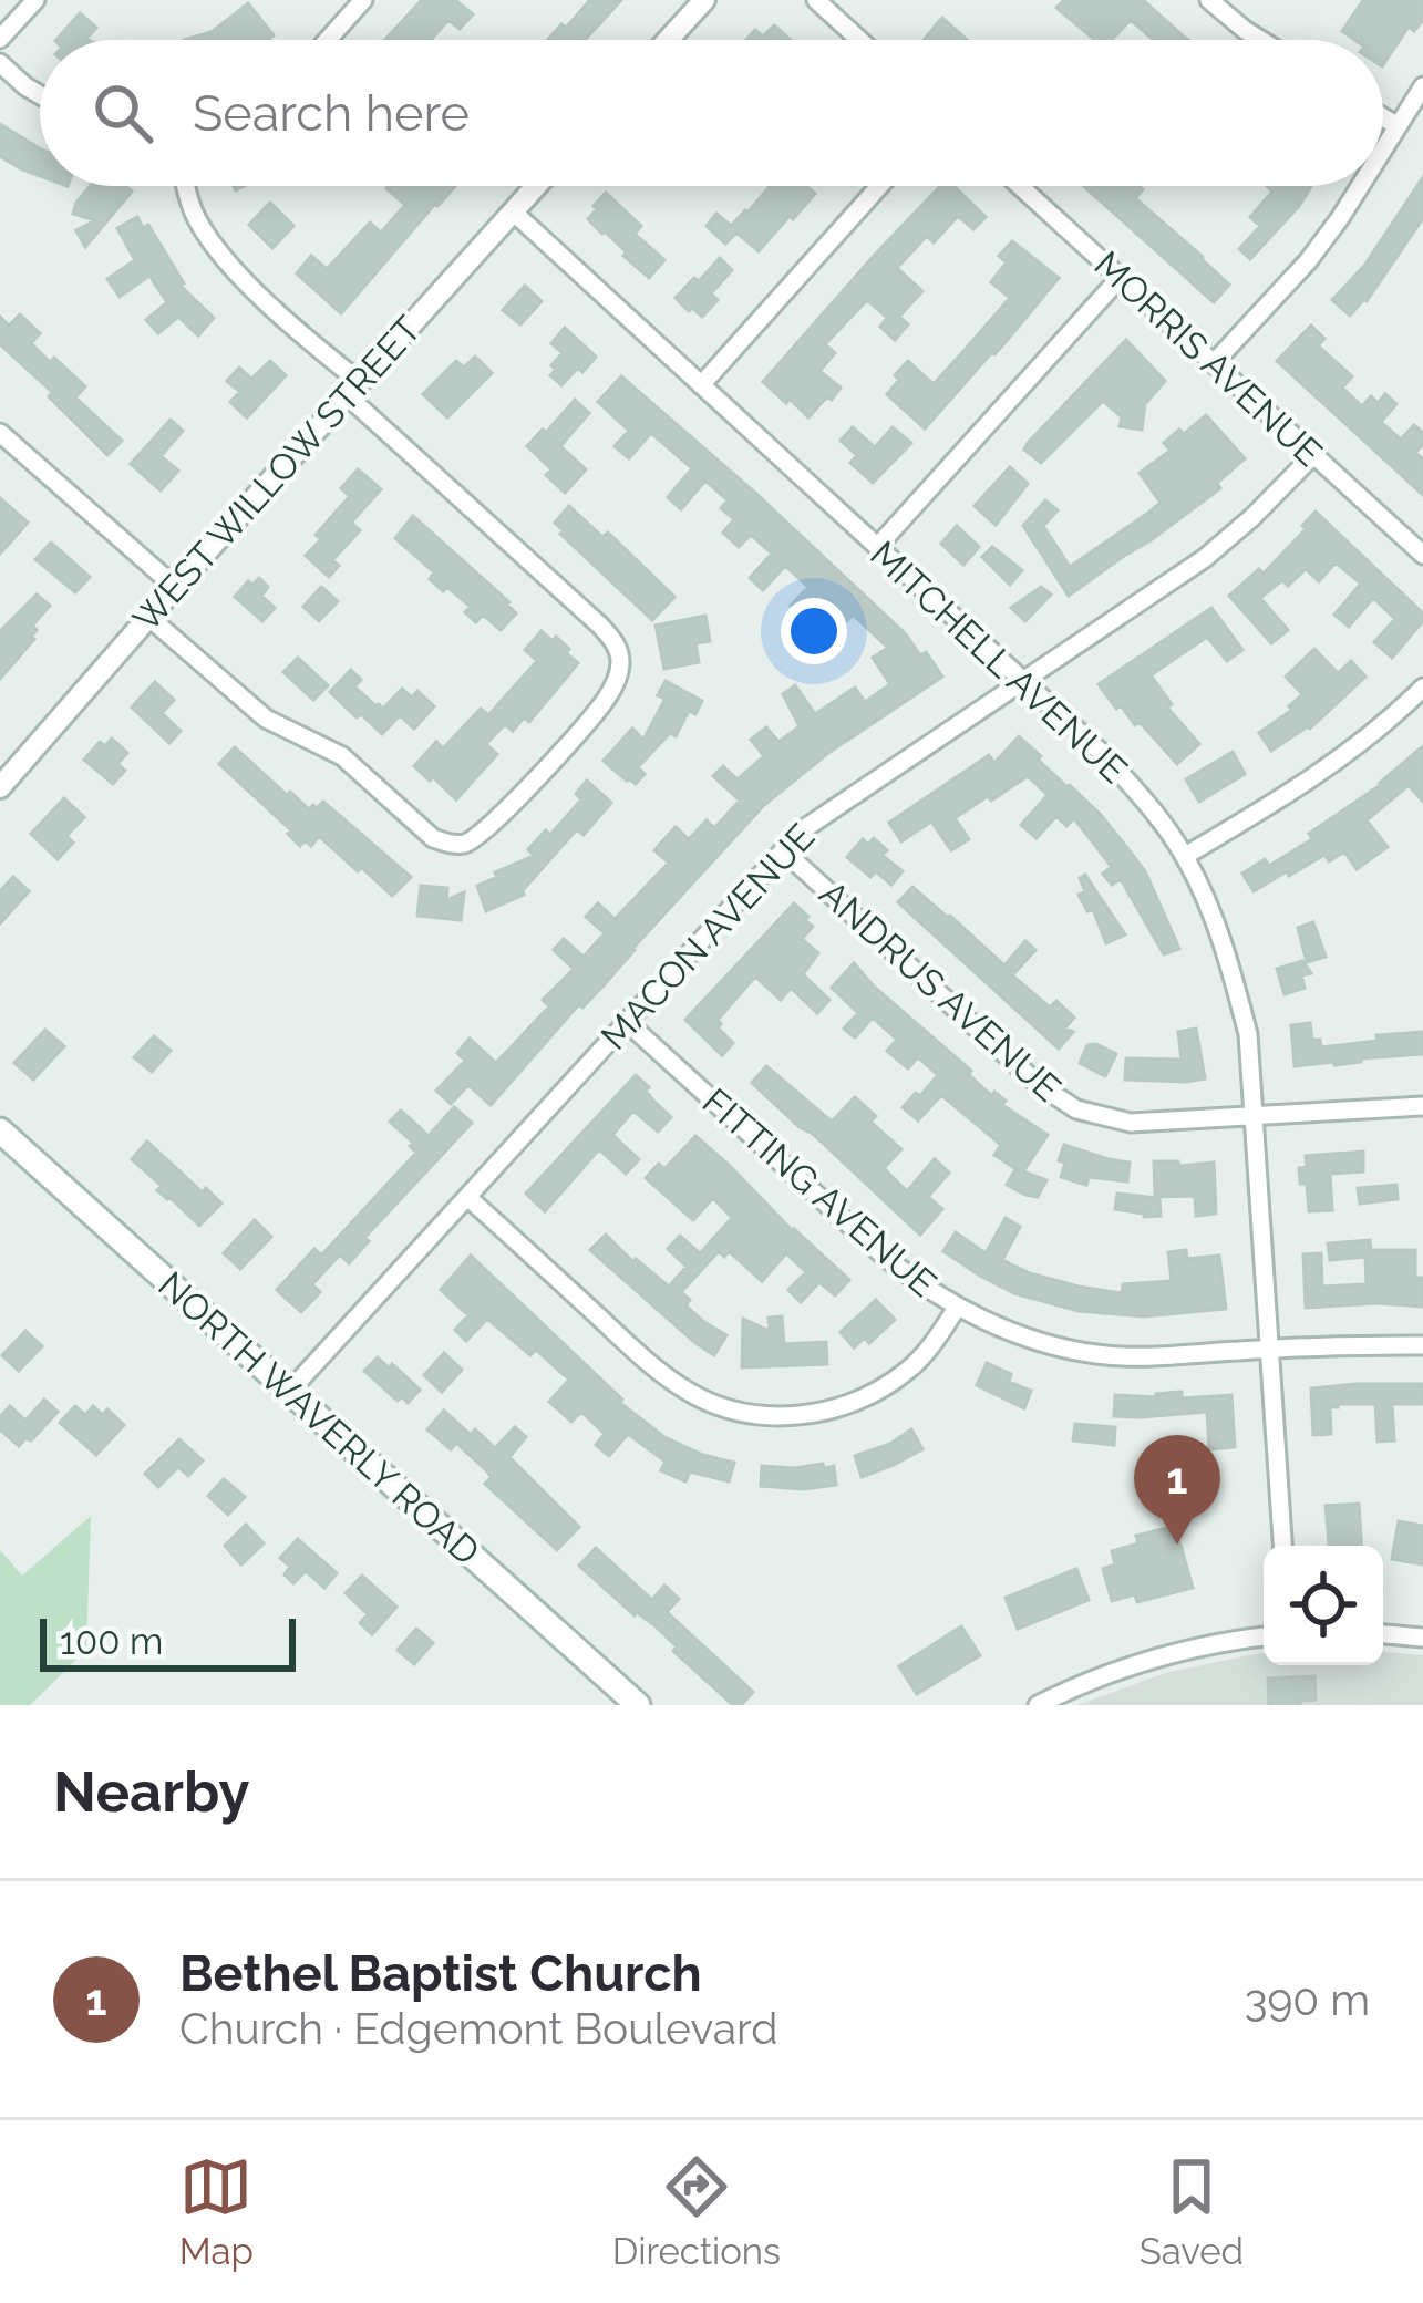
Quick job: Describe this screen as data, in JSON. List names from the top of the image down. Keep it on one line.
{"streets":{"main road":["NORTH WAVERLY ROAD"],"street":["MORRIS AVENUE","WEST WILLOW STREET","MITCHELL AVENUE","MACON AVENUE","ANDRUS AVENUE","FITTING AVENUE"]},"crossings":[["MORRIS AVENUE","MACON AVENUE"],["WEST WILLOW STREET","MITCHELL AVENUE"],["MITCHELL AVENUE","MACON AVENUE"],["MITCHELL AVENUE","ANDRUS AVENUE"],["MITCHELL AVENUE","FITTING AVENUE"],["MACON AVENUE","ANDRUS AVENUE"],["MACON AVENUE","FITTING AVENUE"],["MACON AVENUE","NORTH WAVERLY ROAD"]],"scale_bar":"100 m","page":{"search":"Search here","pins":"1","scale":"100 m","heading":"Nearby","list":[{"mark":"1","name":"Bethel Baptist Church","note":"Church · Edgemont Boulevard","value":"390 m"}],"nav":["Map","Directions","Saved"]}}
